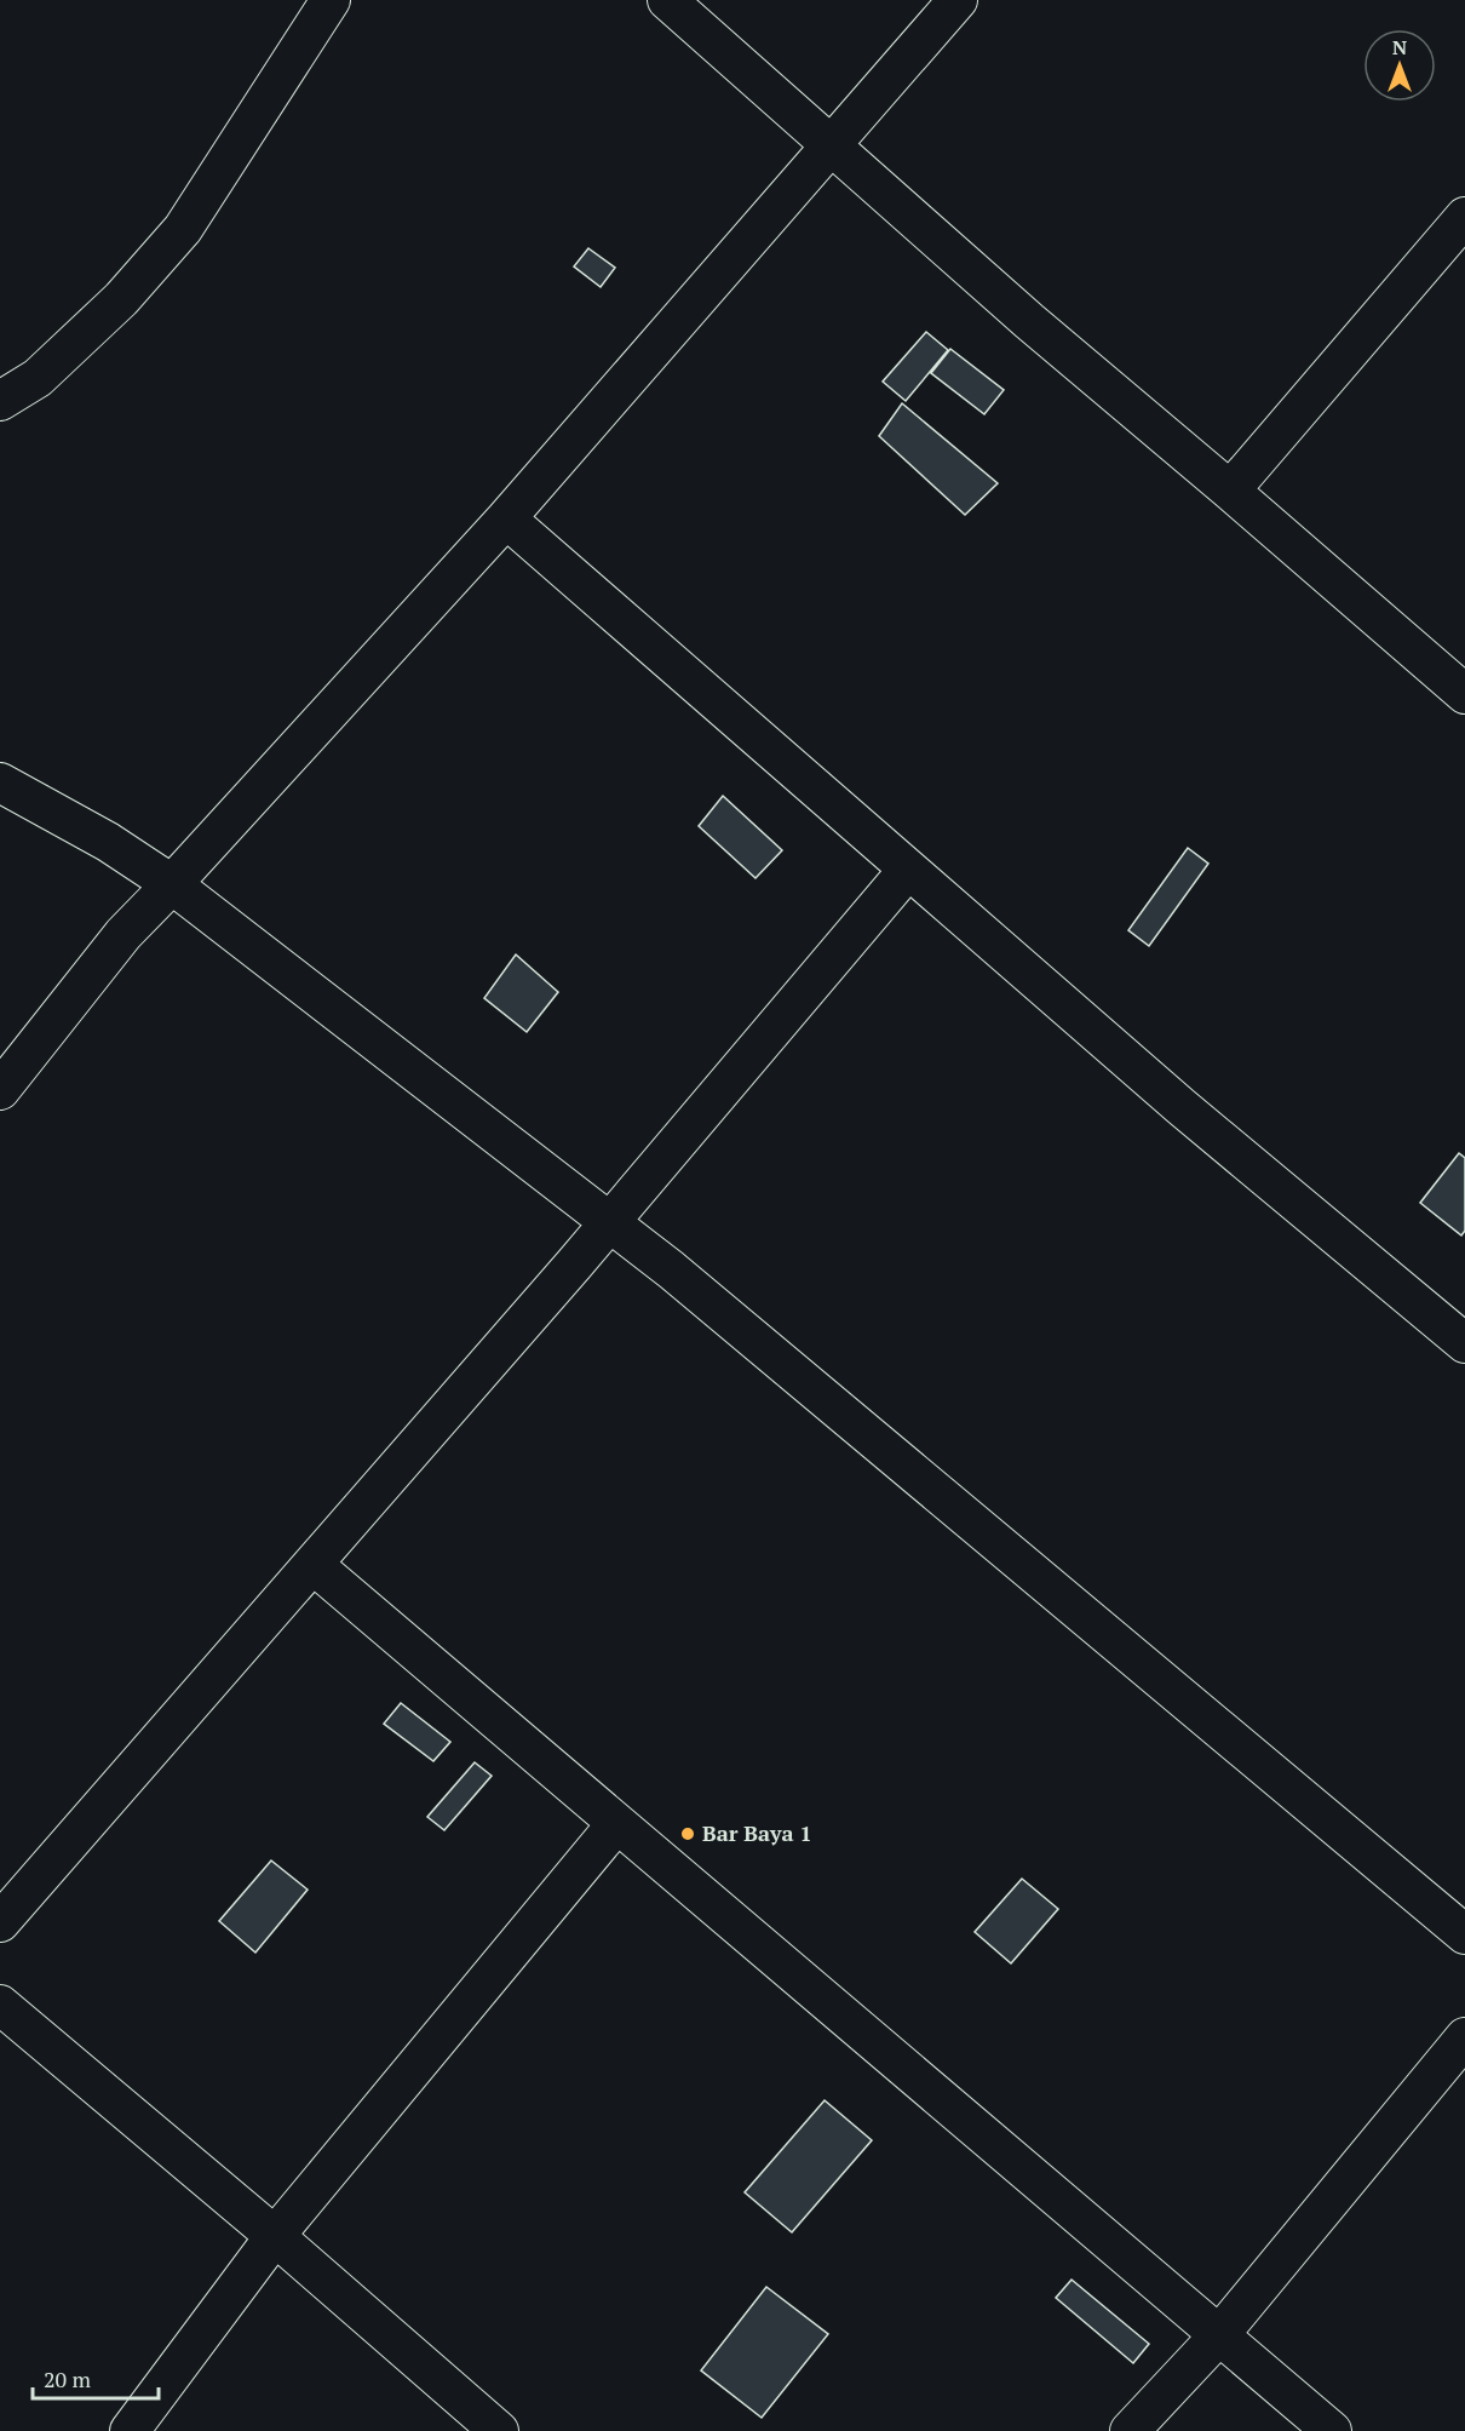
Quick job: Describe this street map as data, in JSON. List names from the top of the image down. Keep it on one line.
{"places":["Bar Baya 1"],"scale_bar":"20 m","north":"top"}
